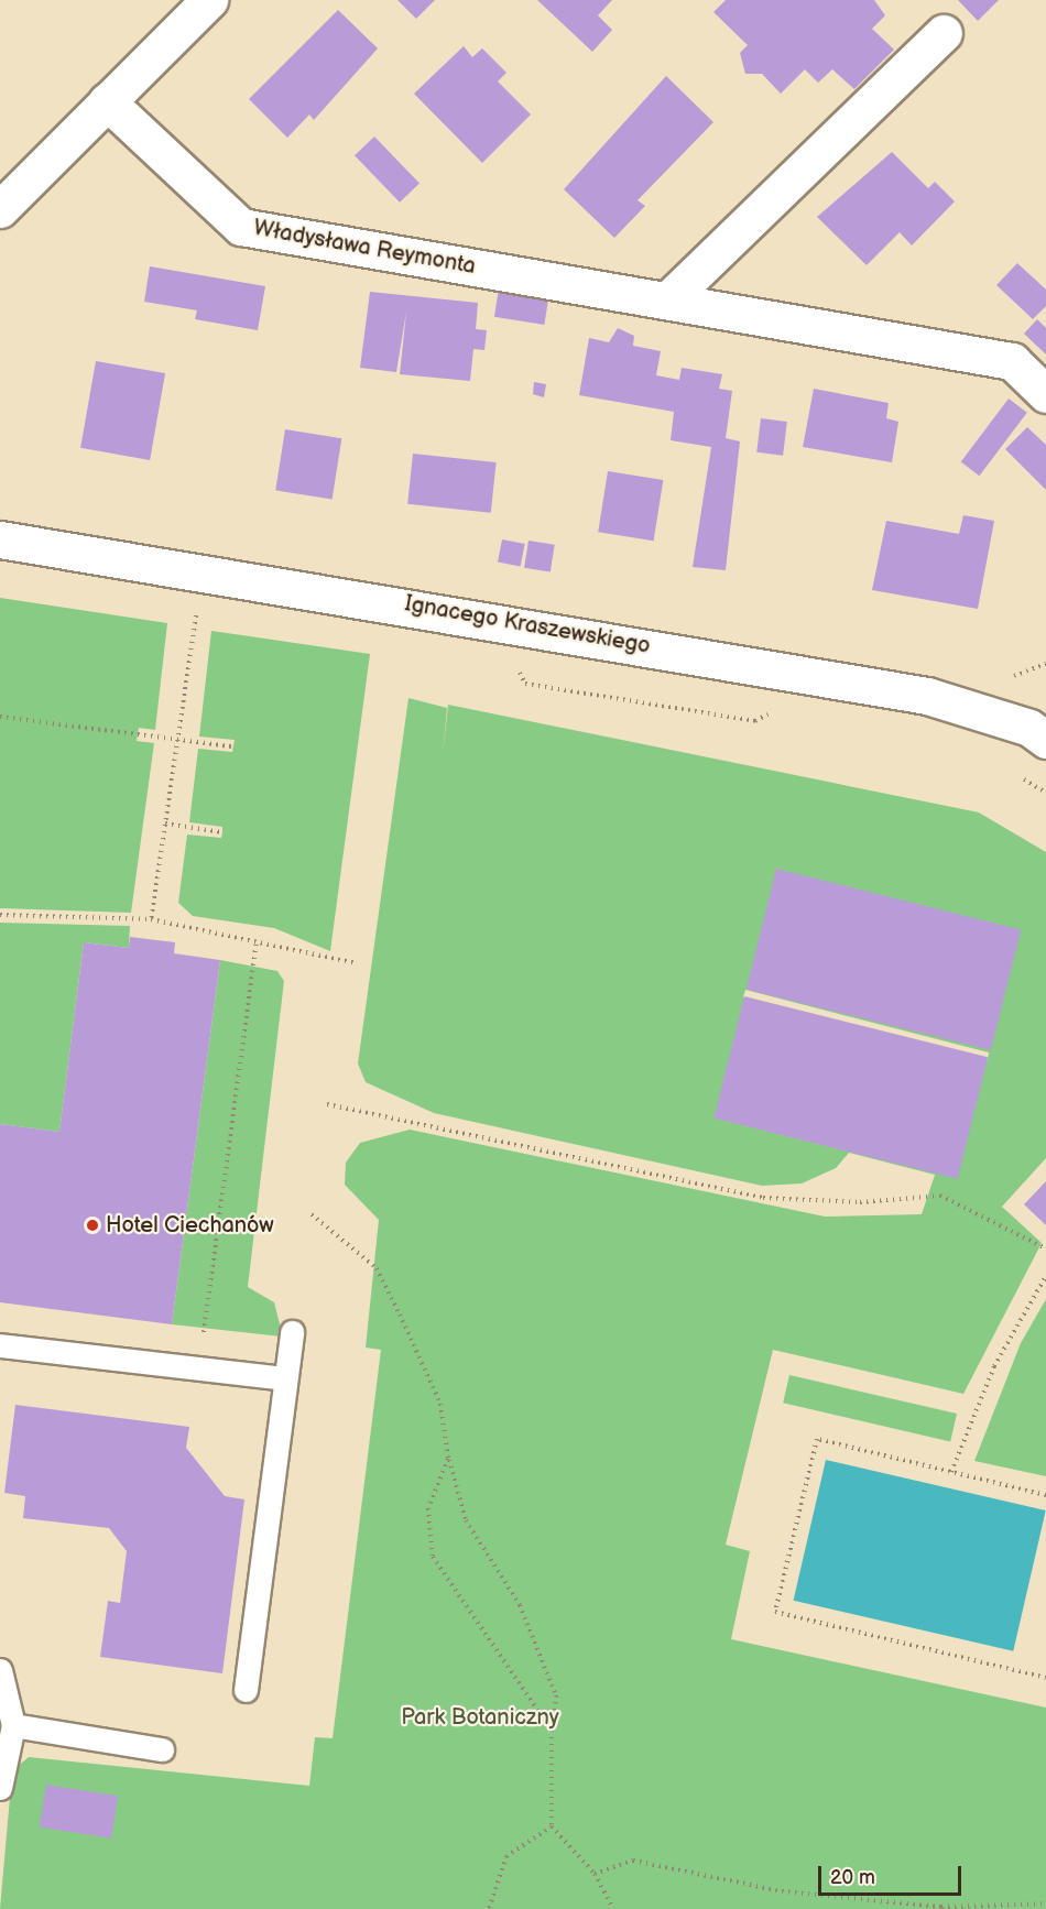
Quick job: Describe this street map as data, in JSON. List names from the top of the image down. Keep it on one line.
{"streets":{"street":["Władysława Reymonta","Ignacego Kraszewskiego"]},"parks":["Park Botaniczny"],"places":["Hotel Ciechanów"],"scale_bar":"20 m"}
